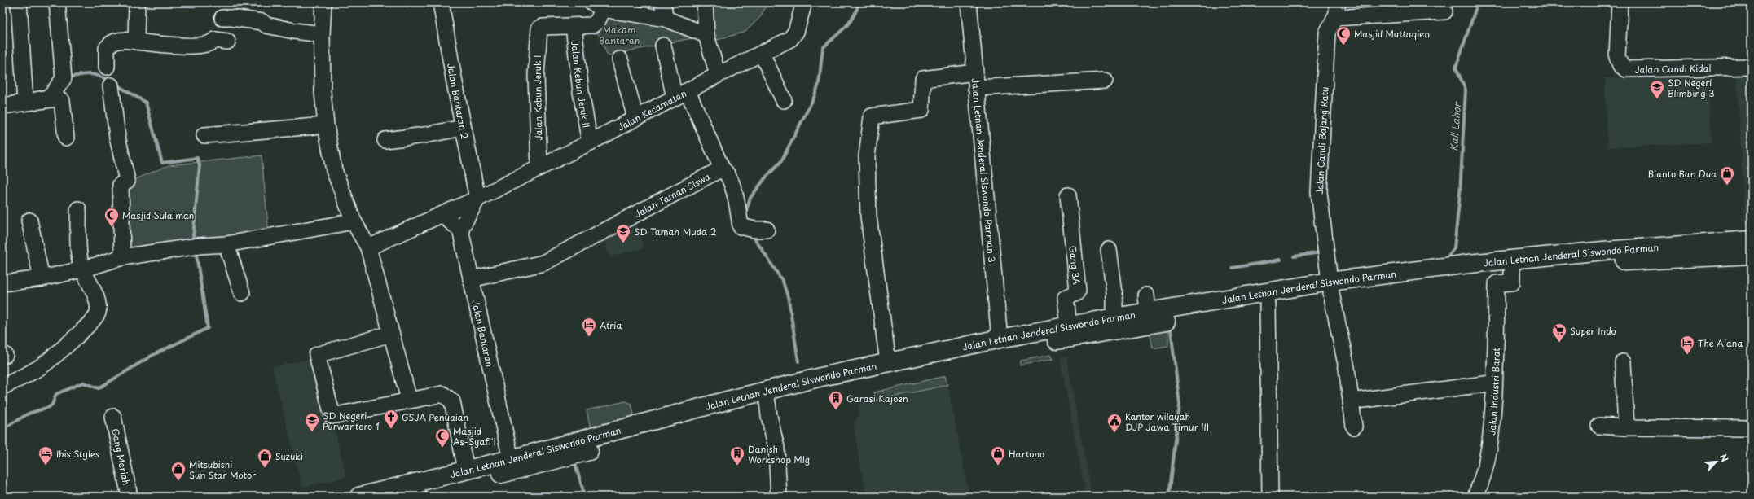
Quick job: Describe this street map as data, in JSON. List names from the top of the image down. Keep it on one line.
{"streets":{"main road":["Jalan Letnan Jenderal Siswondo Parman"],"street":["Jalan Candi Kidal","Jalan Kebun Jeruk II","Jalan Kebun Jeruk I","Jalan Bantaran 2","Jalan Kecamatan","Jalan Candi Bajang Ratu","Jalan Letnan Jenderal Siswondo Parman 3","Jalan Taman Siswa","Gang 3A","Jalan Bantaran","Jalan Industri Barat","Gang Meriah"]},"crossings":[["Jalan Kebun Jeruk II","Jalan Kebun Jeruk I"],["Jalan Kebun Jeruk II","Jalan Kecamatan"],["Jalan Kebun Jeruk I","Jalan Kecamatan"],["Jalan Bantaran 2","Jalan Kecamatan"],["Jalan Candi Bajang Ratu","Jalan Letnan Jenderal Siswondo Parman"],["Jalan Letnan Jenderal Siswondo Parman 3","Jalan Letnan Jenderal Siswondo Parman"],["Jalan Taman Siswa","Jalan Bantaran"],["Jalan Letnan Jenderal Siswondo Parman","Gang 3A"],["Jalan Letnan Jenderal Siswondo Parman","Jalan Bantaran"],["Jalan Letnan Jenderal Siswondo Parman","Jalan Industri Barat"]],"water":["Kali Lahor"],"parks":["Makam Bantaran"],"places":{"mosque":["Masjid Muttaqien","Masjid Sulaiman","Masjid As-Syafi'i"],"school or university":["SD Negeri Blimbing 3","SD Taman Muda 2","SD Negeri Purwantoro 1"],"shop":["Bianto Ban Dua","Hartono","Suzuki","Mitsubishi Sun Star Motor"],"hotel":["Atria","The Alana","Ibis Styles"],"supermarket":["Super Indo"],"building":["Garasi Kajoen","Danish Workshop Mlg"],"church":["GSJA Penuaian"],"public building":["Kantor wilayah DJP Jawa Timur III"]},"north":"top right"}
